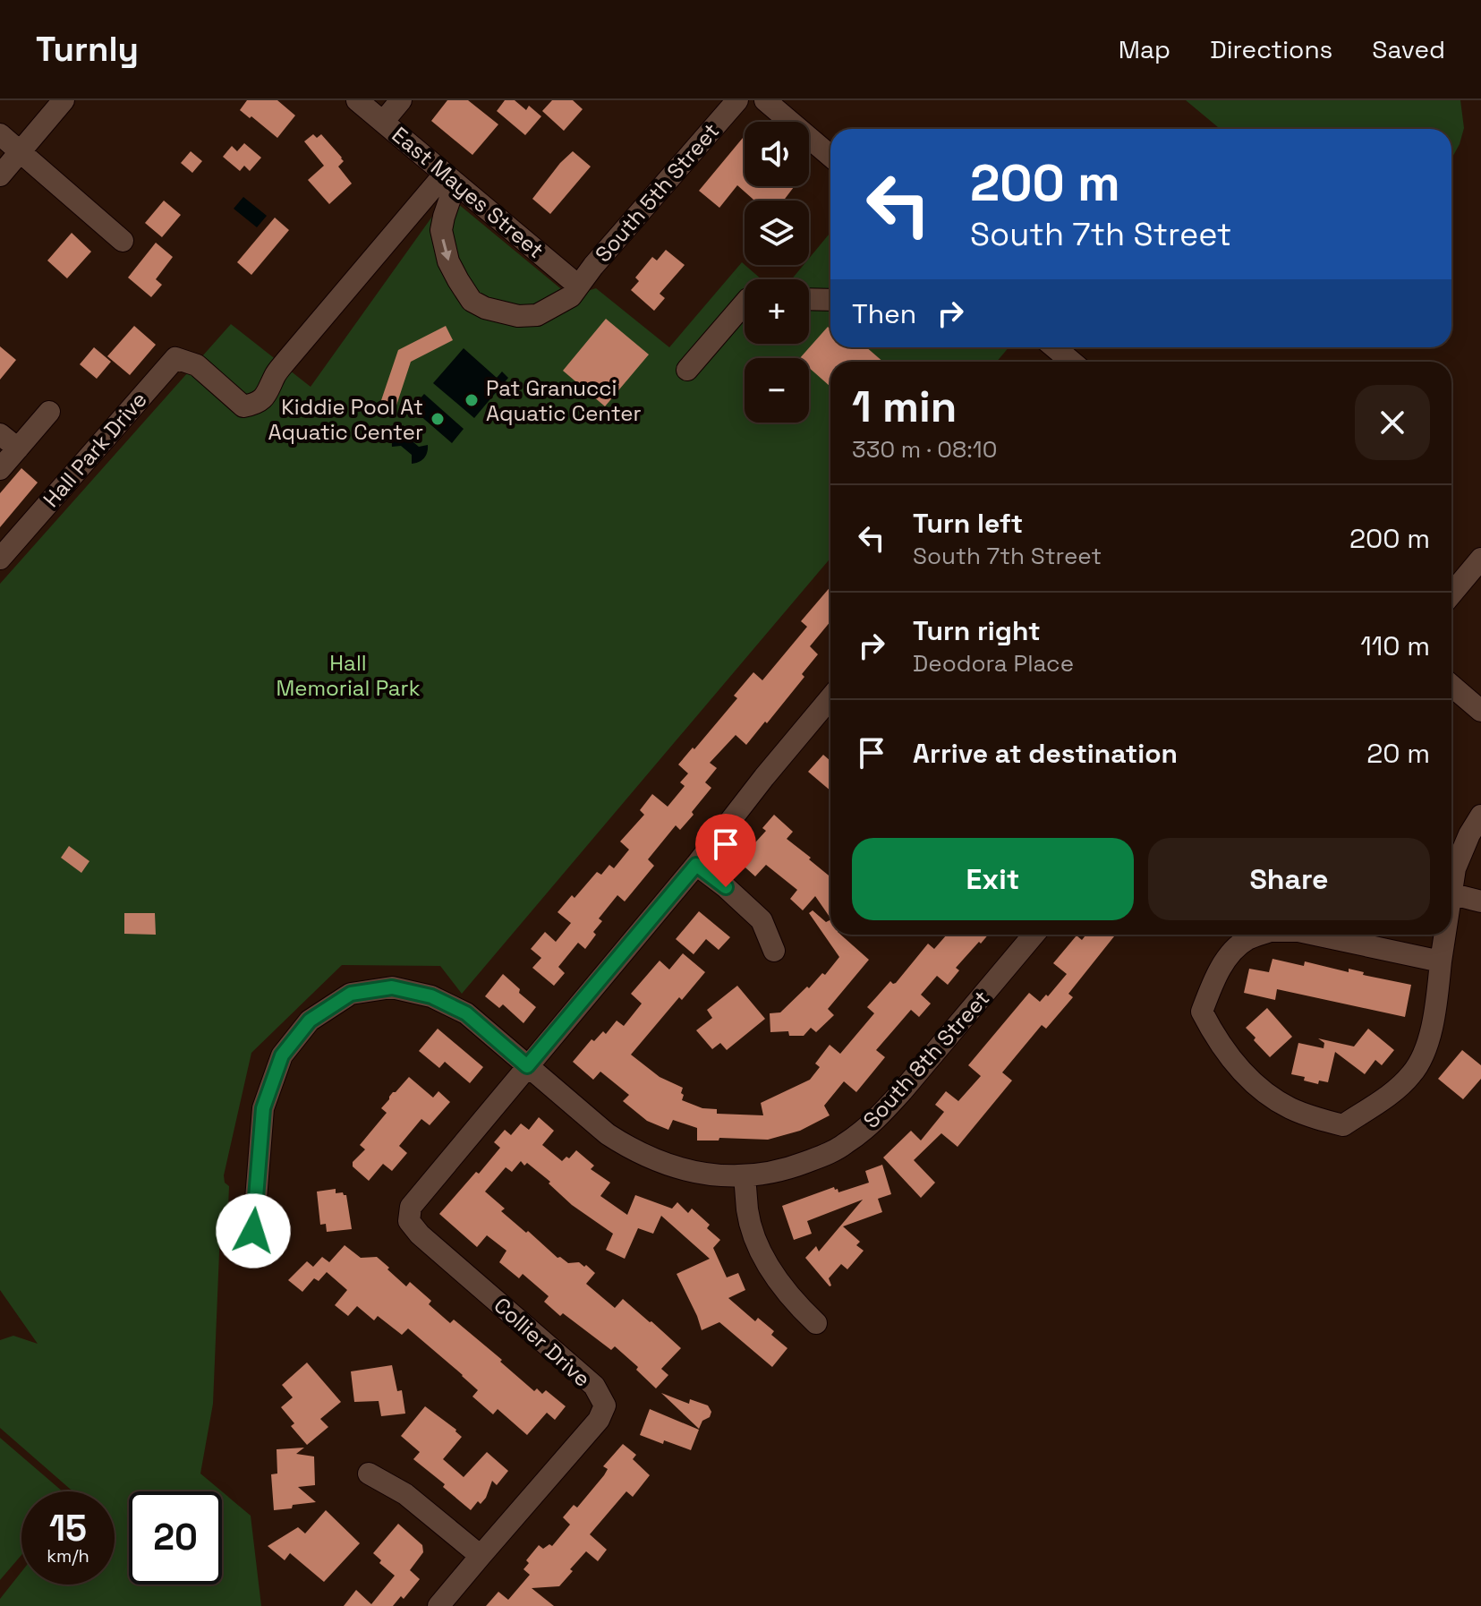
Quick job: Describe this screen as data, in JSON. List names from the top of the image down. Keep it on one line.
{"streets":{"street":["East Mayes Street","South 5th Street","Hall Park Drive","South 8th Street","Collier Drive"]},"crossings":[["East Mayes Street","South 5th Street"],["East Mayes Street","Hall Park Drive"],["South 8th Street","Collier Drive"]],"parks":["Hall Memorial Park"],"places":["Pat Granucci Aquatic Center","Kiddie Pool At Aquatic Center"],"page":{"header":"Turnly","nav":["Map","Directions","Saved"],"map_buttons":["+","−"],"turn":["200 m","South 7th Street"],"then":"Then","heading":["1 min","330 m · 08:10"],"list":[{"name":"Turn left","note":"South 7th Street","value":"200 m"},{"name":"Turn right","note":"Deodora Place","value":"110 m"},{"name":"Arrive at destination","value":"20 m"}],"buttons":["Exit","Share"],"speed":"15 km/h","limit":"20"}}
